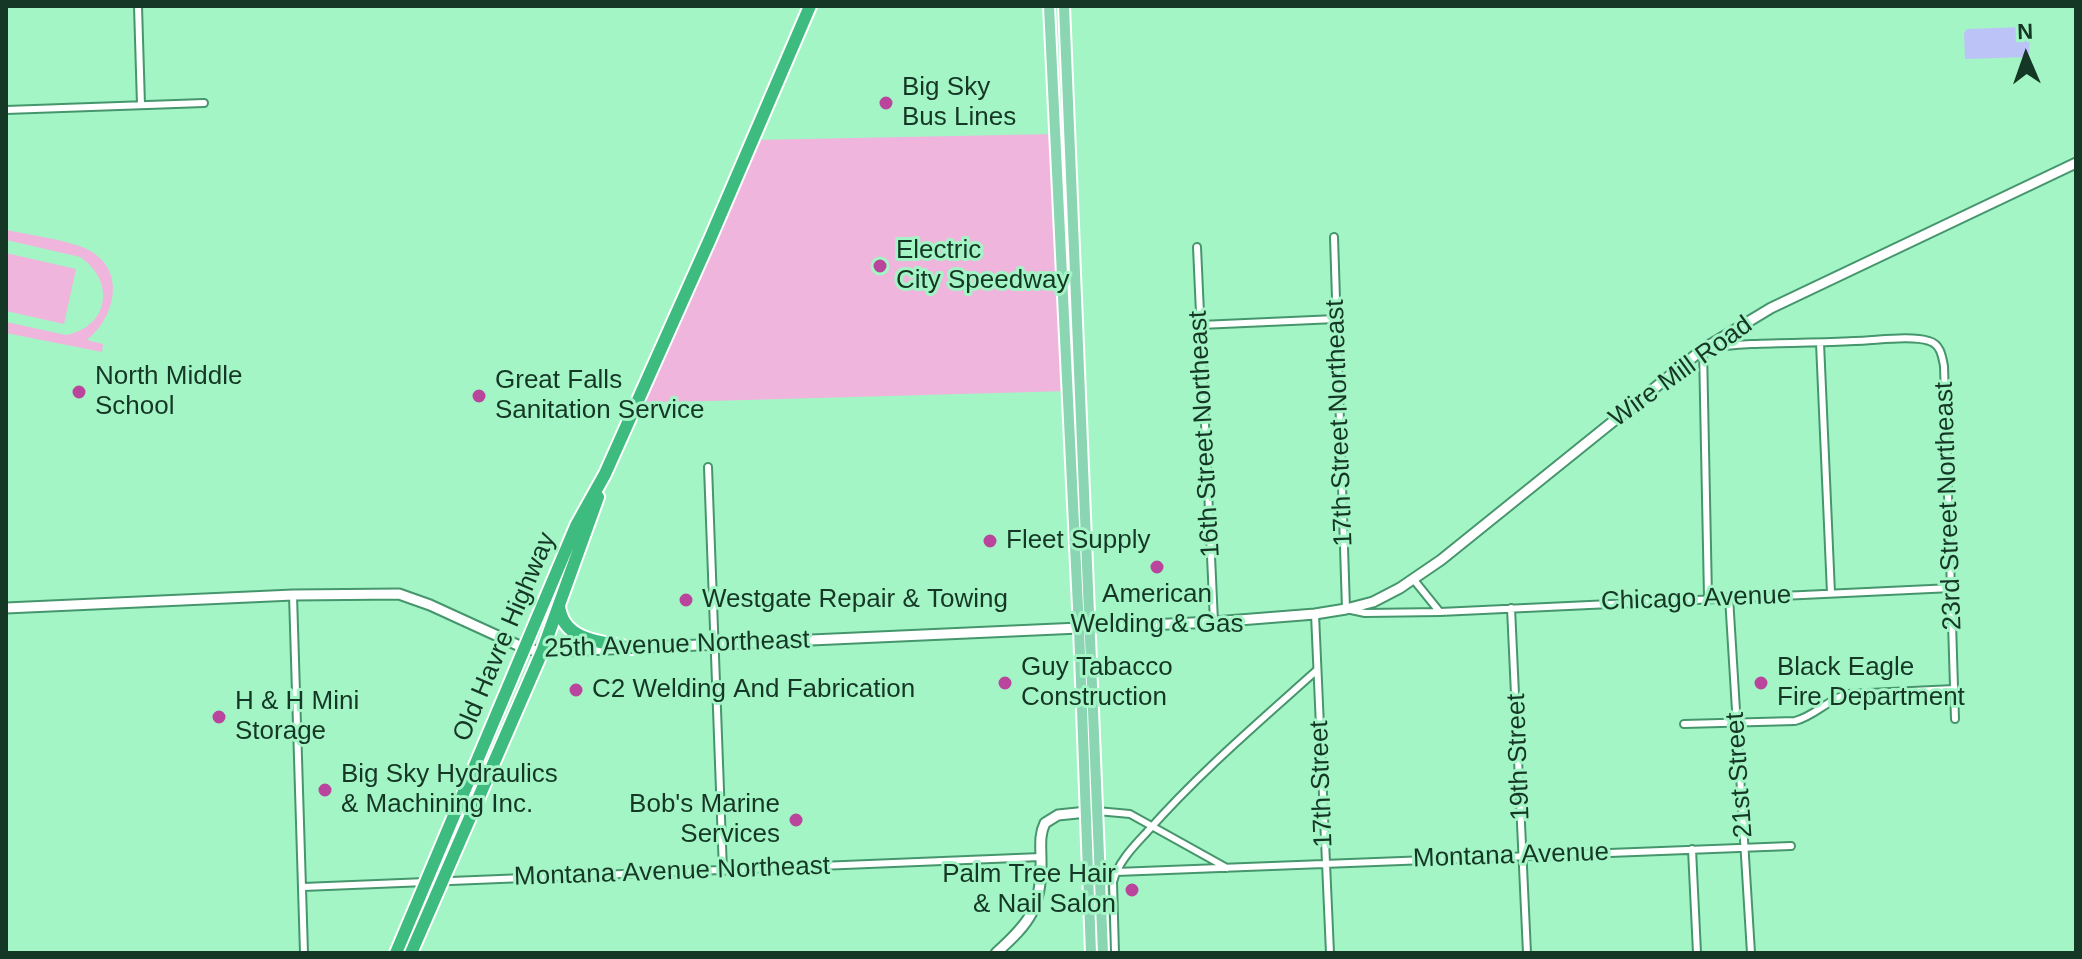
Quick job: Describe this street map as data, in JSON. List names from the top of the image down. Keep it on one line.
{"streets":{"highway":["Old Havre Highway"],"street":["Wire Mill Road","17th Street Northeast","16th Street Northeast","23rd Street Northeast","Chicago Avenue","25th Avenue Northeast","19th Street","21st Street","17th Street","Montana Avenue","Montana Avenue Northeast"]},"crossings":[["Wire Mill Road","25th Avenue Northeast"],["17th Street Northeast","Chicago Avenue"],["17th Street Northeast","25th Avenue Northeast"],["16th Street Northeast","25th Avenue Northeast"],["23rd Street Northeast","Chicago Avenue"],["Chicago Avenue","25th Avenue Northeast"],["Chicago Avenue","19th Street"],["Chicago Avenue","21st Street"],["Old Havre Highway","25th Avenue Northeast"],["Old Havre Highway","Montana Avenue Northeast"],["25th Avenue Northeast","17th Street"],["19th Street","Montana Avenue"],["21st Street","Montana Avenue"],["17th Street","Montana Avenue"]],"places":["Big Sky Bus Lines","Electric City Speedway","North Middle School","Great Falls Sanitation Service","Fleet Supply","American Welding & Gas","Westgate Repair & Towing","Guy Tabacco Construction","Black Eagle Fire Department","C2 Welding And Fabrication","H & H Mini Storage","Big Sky Hydraulics & Machining Inc.","Bob's Marine Services","Palm Tree Hair & Nail Salon"],"north":"top"}
